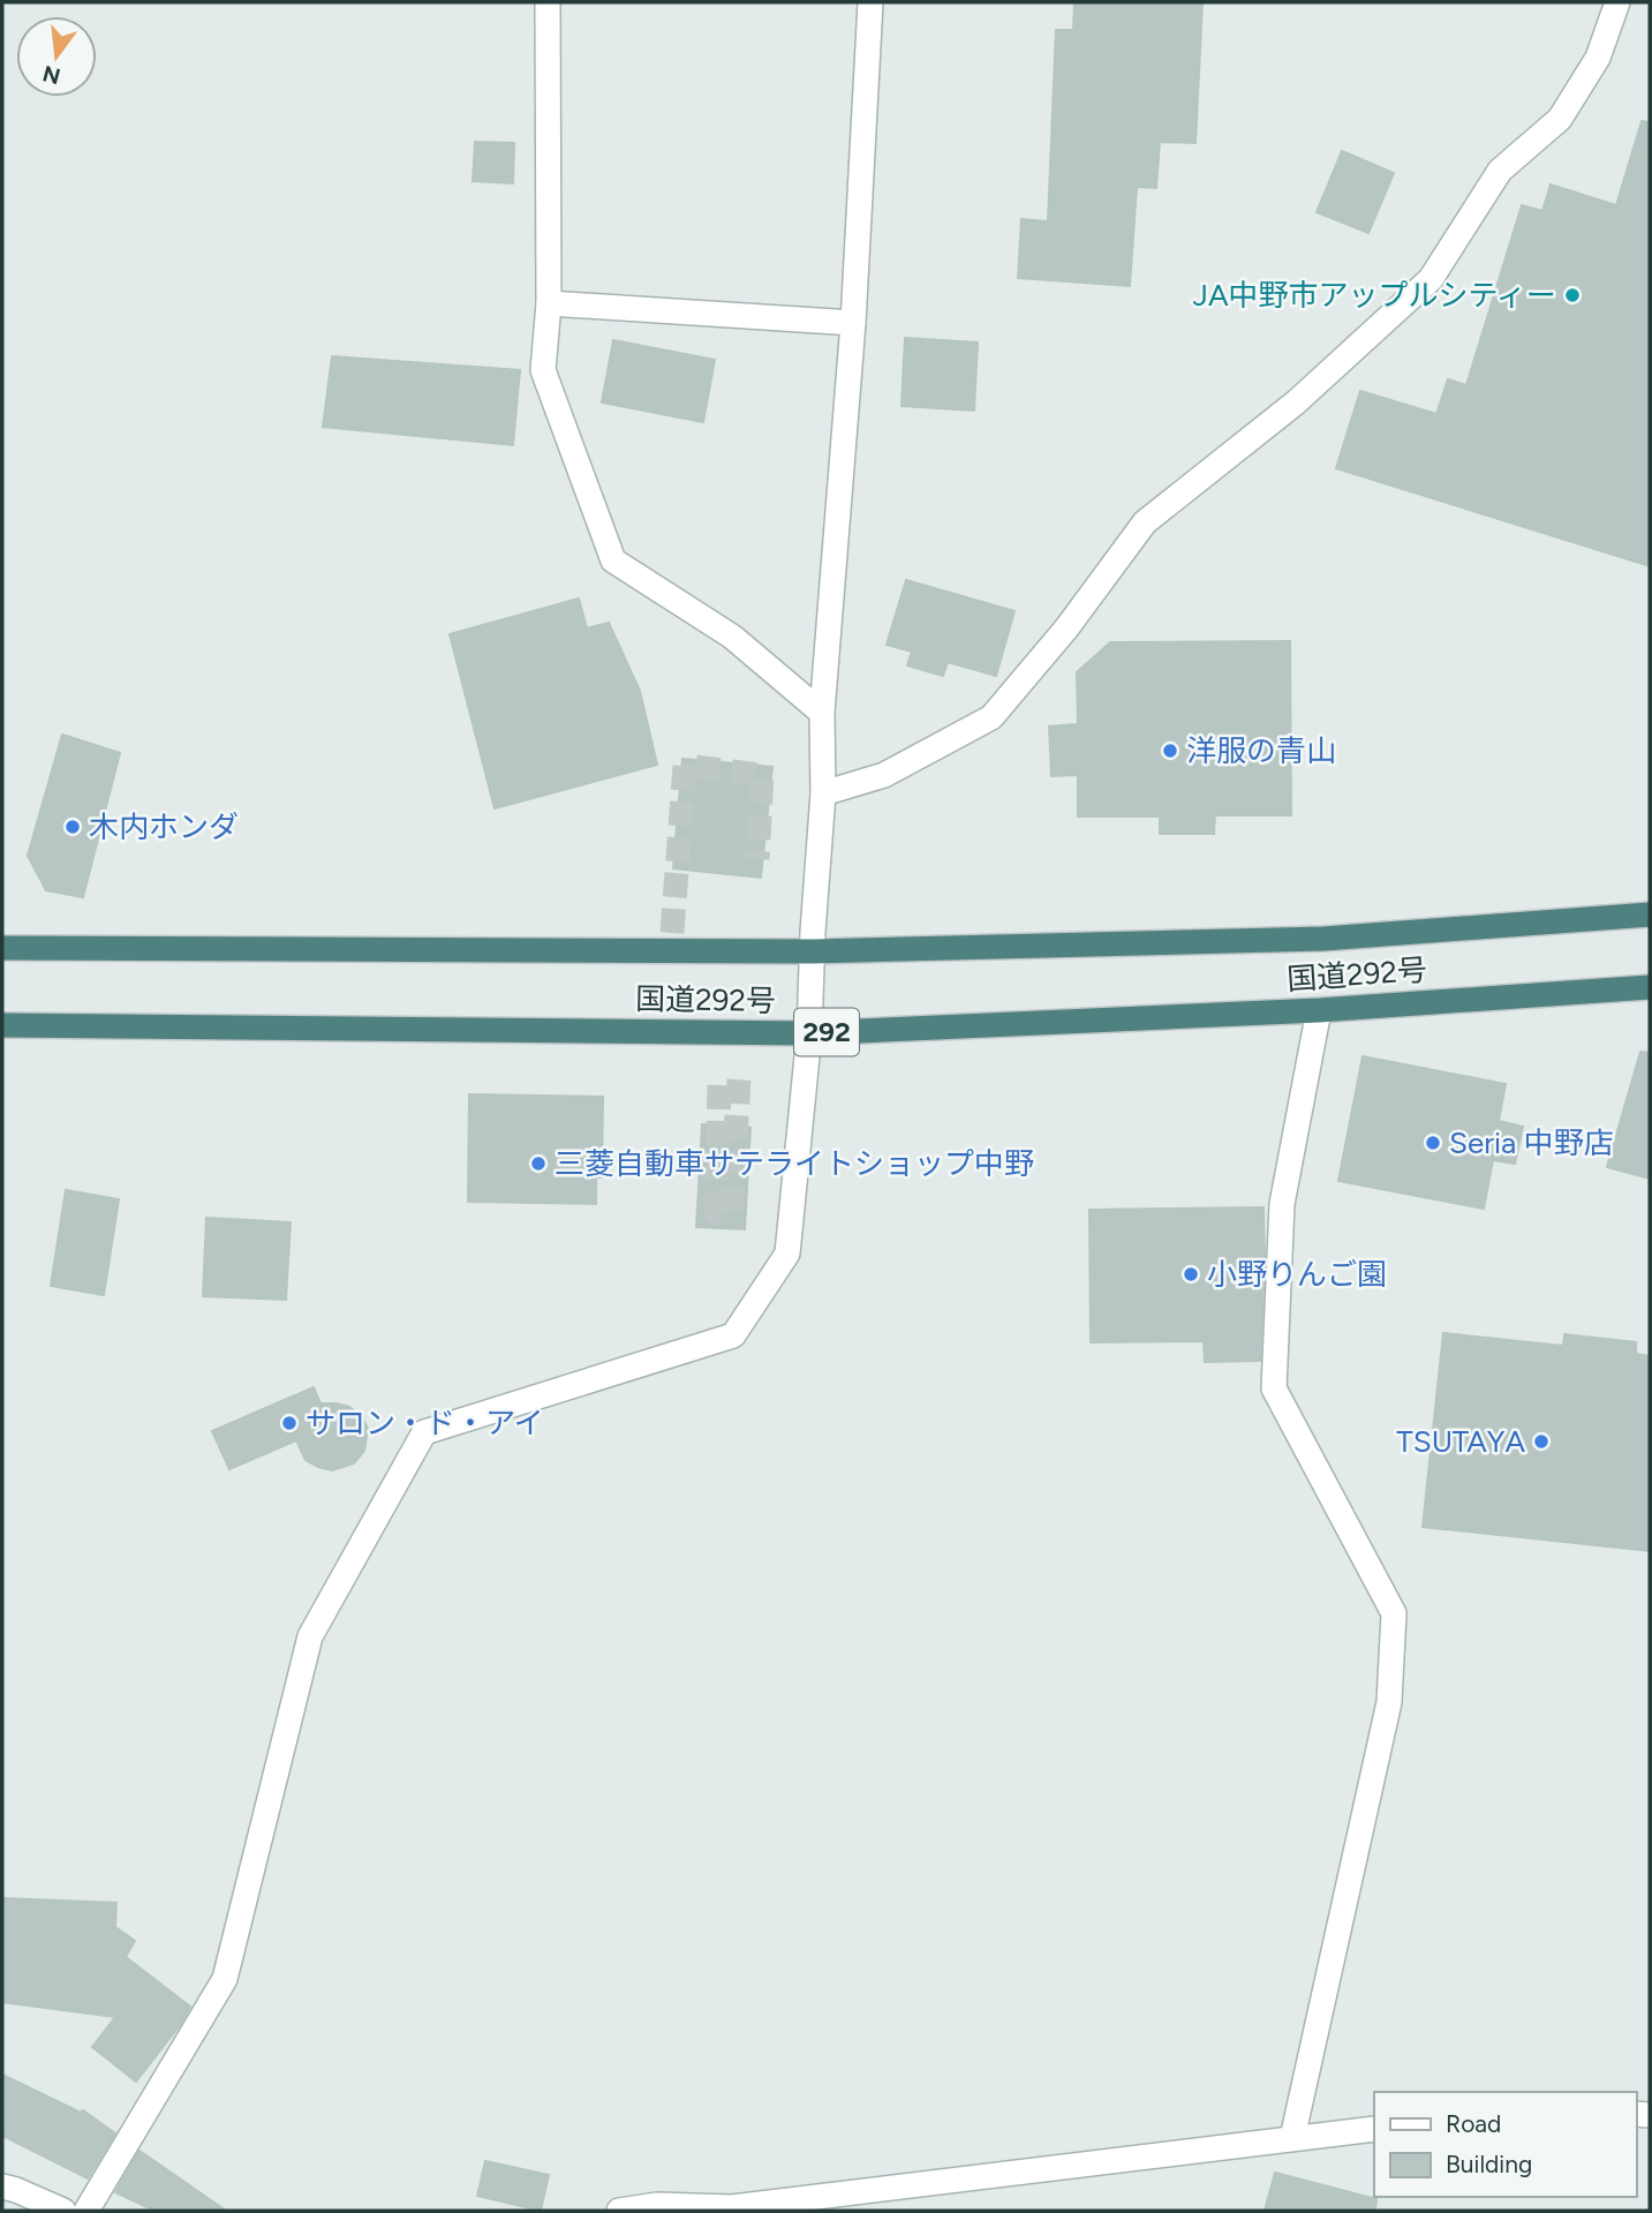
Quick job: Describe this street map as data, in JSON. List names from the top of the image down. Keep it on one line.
{"streets":{"highway":["国道292号","292"]},"places":["JA中野市アップルシティー","洋服の青山","木内ホンダ","Seria 中野店","三菱自動車サテライトショップ中野","小野りんご園","サロン・ド・アイ","TSUTAYA"],"legend":["Road","Building"],"north":"bottom"}
